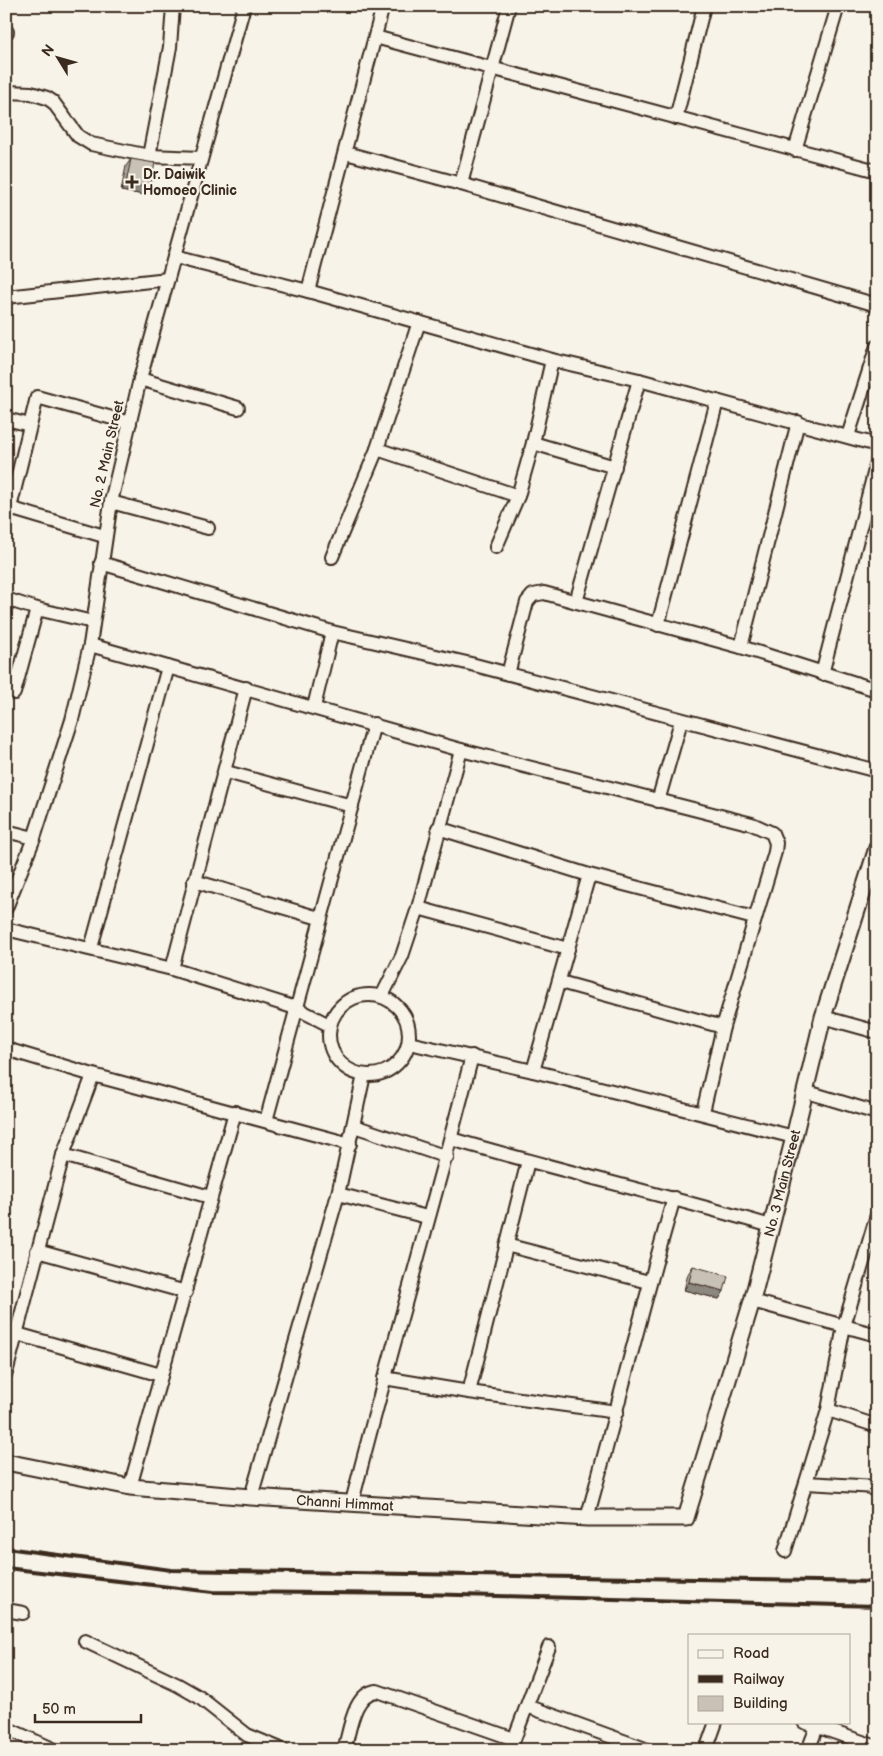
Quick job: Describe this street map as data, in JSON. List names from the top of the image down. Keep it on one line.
{"streets":{"street":["No. 2 Main Street","No. 3 Main Street","Channi Himmat"]},"crossings":[["No. 3 Main Street","Channi Himmat"]],"places":{"health":["Dr. Daiwik Homoeo Clinic"]},"legend":["Road","Railway","Building"],"scale_bar":"50 m","north":"top left"}
